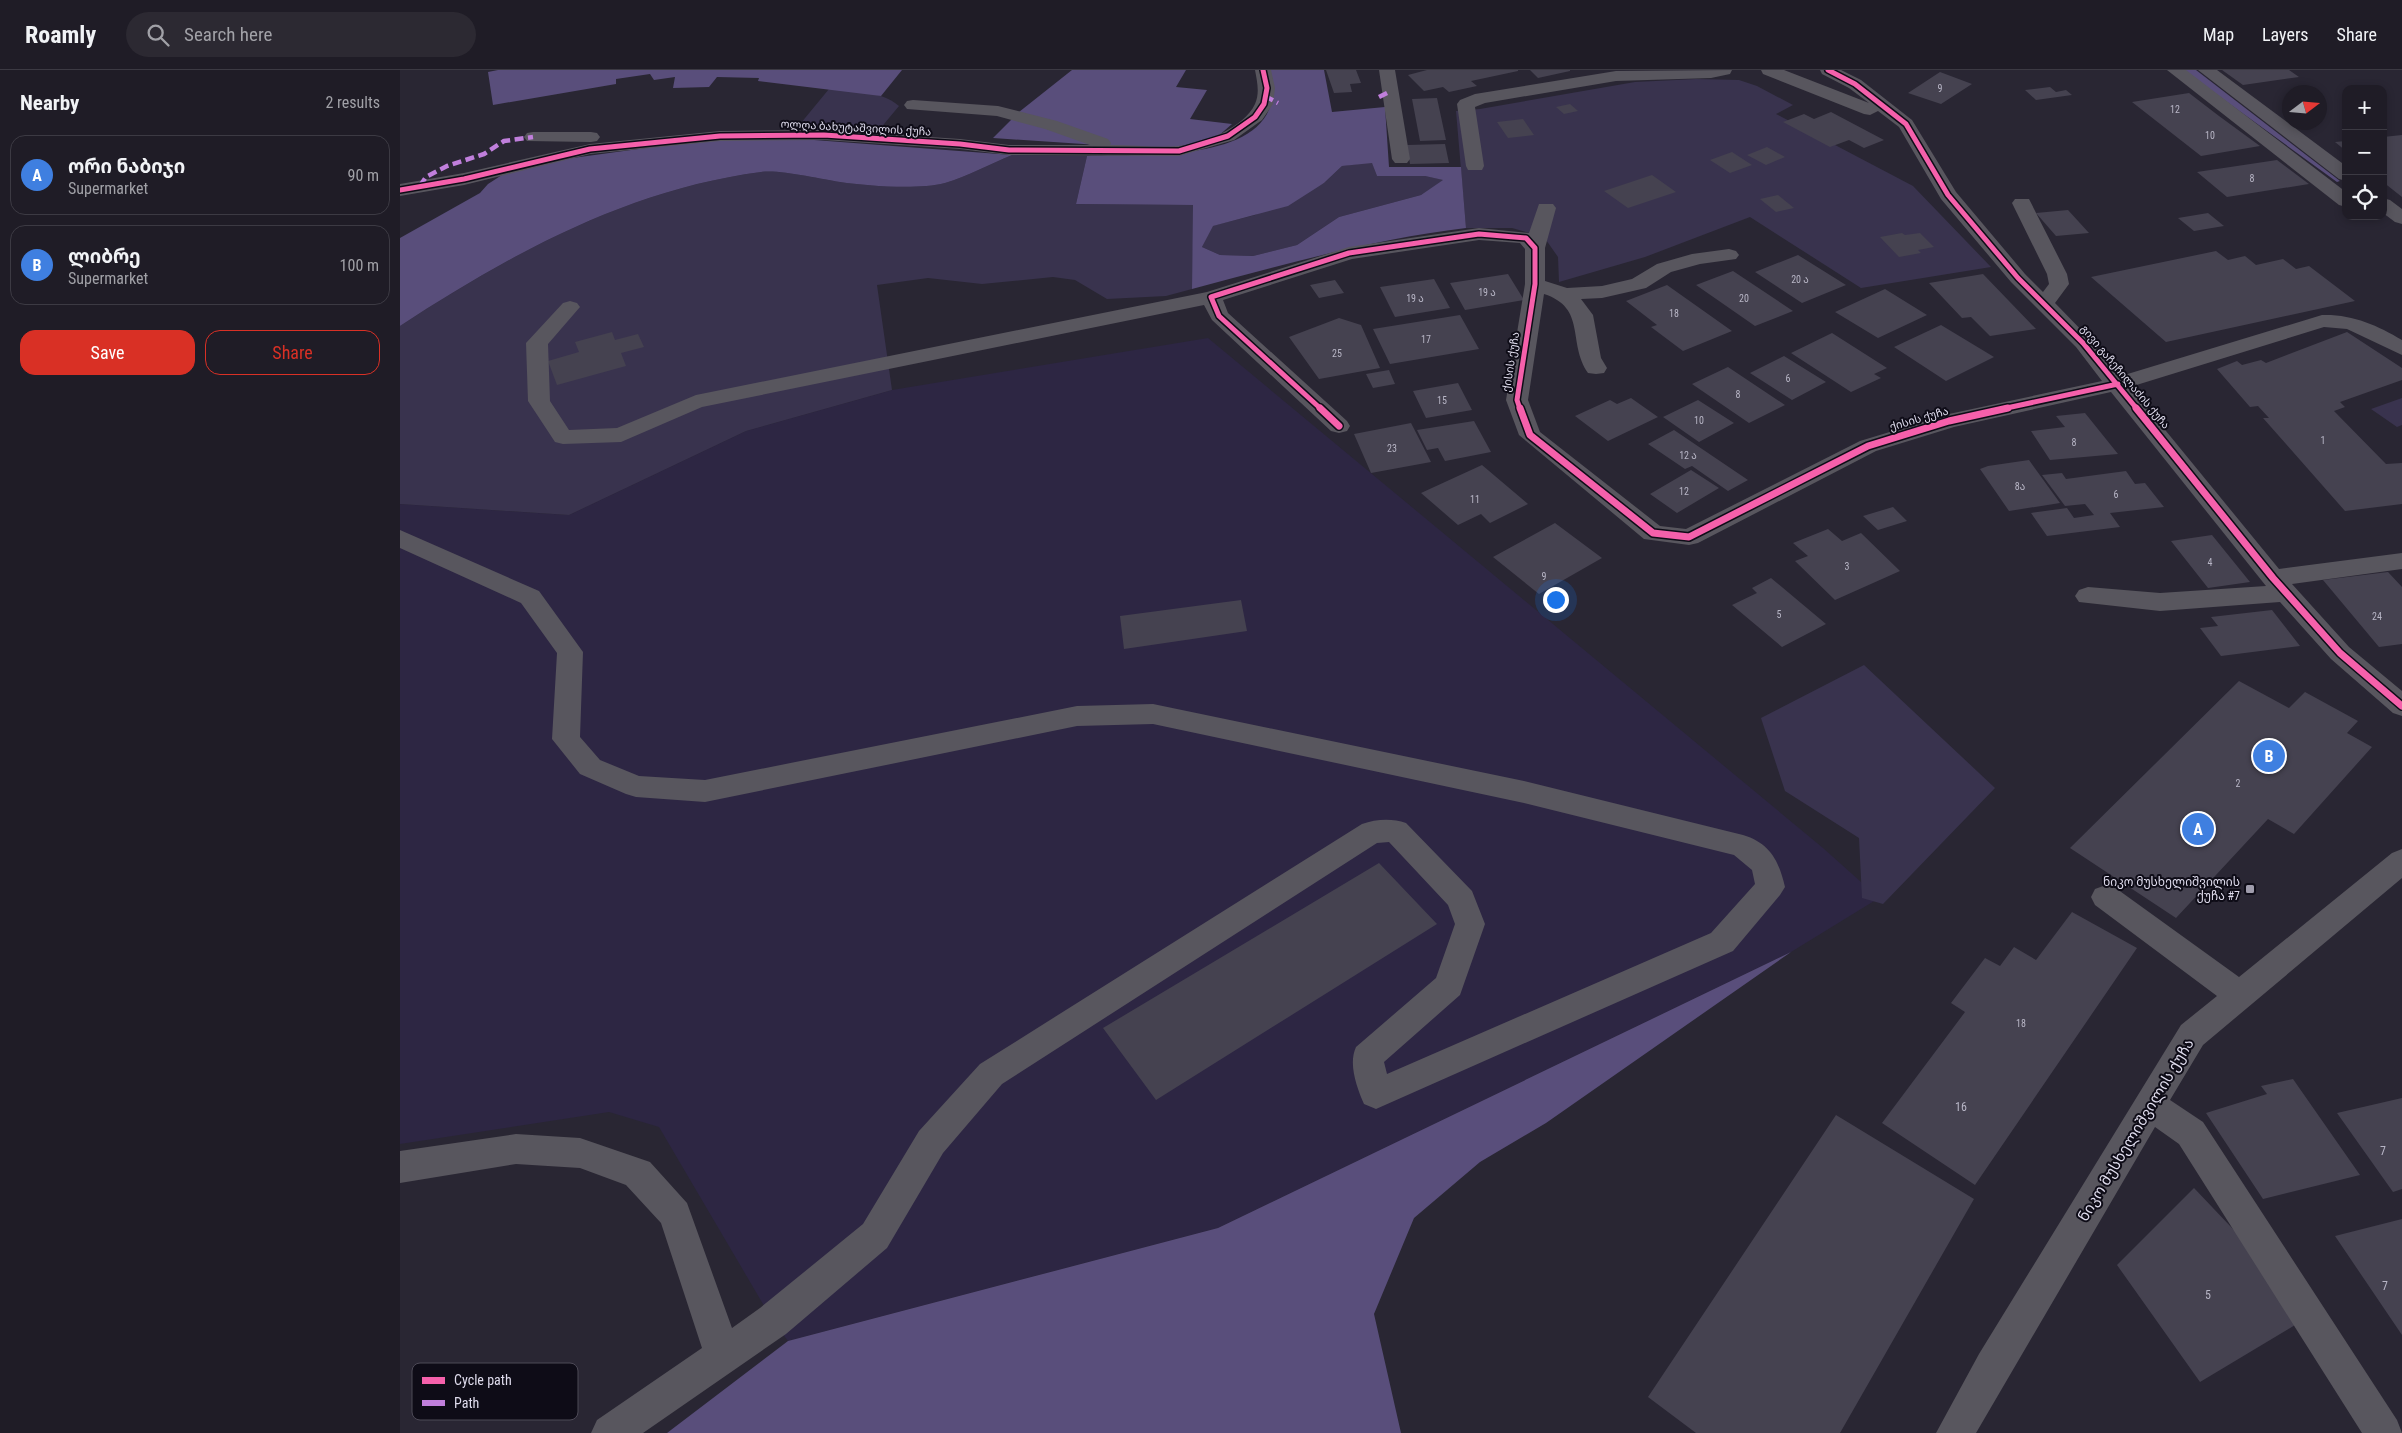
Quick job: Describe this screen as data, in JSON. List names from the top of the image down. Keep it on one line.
{"streets":{"street":["ოლღა ბახუტაშვილის ქუჩა","ქისის ქუჩა","გივი გაჩეჩილაძის ქუჩა","ნიკო მუსხელიშვილის ქუჩა"]},"crossings":[["ქისის ქუჩა","გივი გაჩეჩილაძის ქუჩა"]],"places":{"transit":["ნიკო მუსხელიშვილის ქუჩა #7"]},"house_numbers":["9","12","10","8","20 ა","19 ა","19 ა","20","18","17","25","6","8","15","10","1","8","23","12 ა","8ა","12","6","11","4","3","9","5","24","2","18","16","7","7","5"],"legend":["Cycle path","Path"],"north":"right","page":{"header":"Roamly","search":"Search here","nav":["Map","Layers","Share"],"heading":["Nearby","2 results"],"map_buttons":["+","−"],"list":[{"mark":"A","name":"ორი ნაბიჯი","note":"Supermarket","value":"90 m"},{"mark":"B","name":"ლიბრე","note":"Supermarket","value":"100 m"}],"buttons":["Save","Share"],"pins":["B","A"]}}
